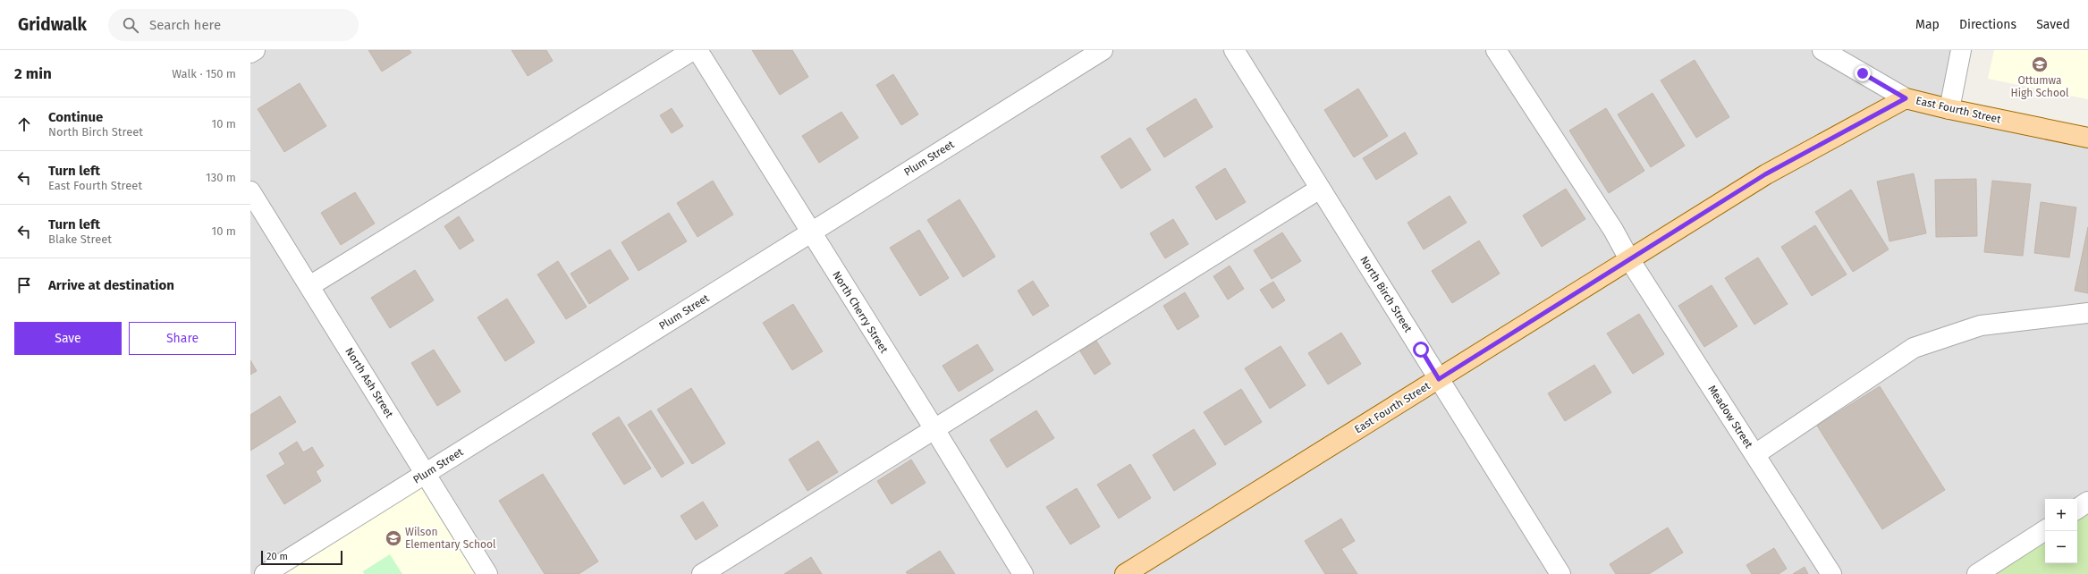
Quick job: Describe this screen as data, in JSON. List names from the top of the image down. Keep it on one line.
{"streets":{"main road":["East Fourth Street"],"street":["Plum Street","North Birch Street","North Cherry Street","North Ash Street","Meadow Street"]},"crossings":[["East Fourth Street","North Birch Street"],["East Fourth Street","Meadow Street"],["Plum Street","North Cherry Street"],["Plum Street","North Ash Street"]],"places":{"school or university":["Ottumwa High School","Wilson Elementary School"]},"scale_bar":"20 m","page":{"header":"Gridwalk","search":"Search here","nav":["Map","Directions","Saved"],"heading":["2 min","Walk · 150 m"],"list":[["Continue","North Birch Street","10 m"],["Turn left","East Fourth Street","130 m"],["Turn left","Blake Street","10 m"],"Arrive at destination"],"buttons":["Save","Share"],"map_buttons":["+","−"],"scale":"20 m"}}
